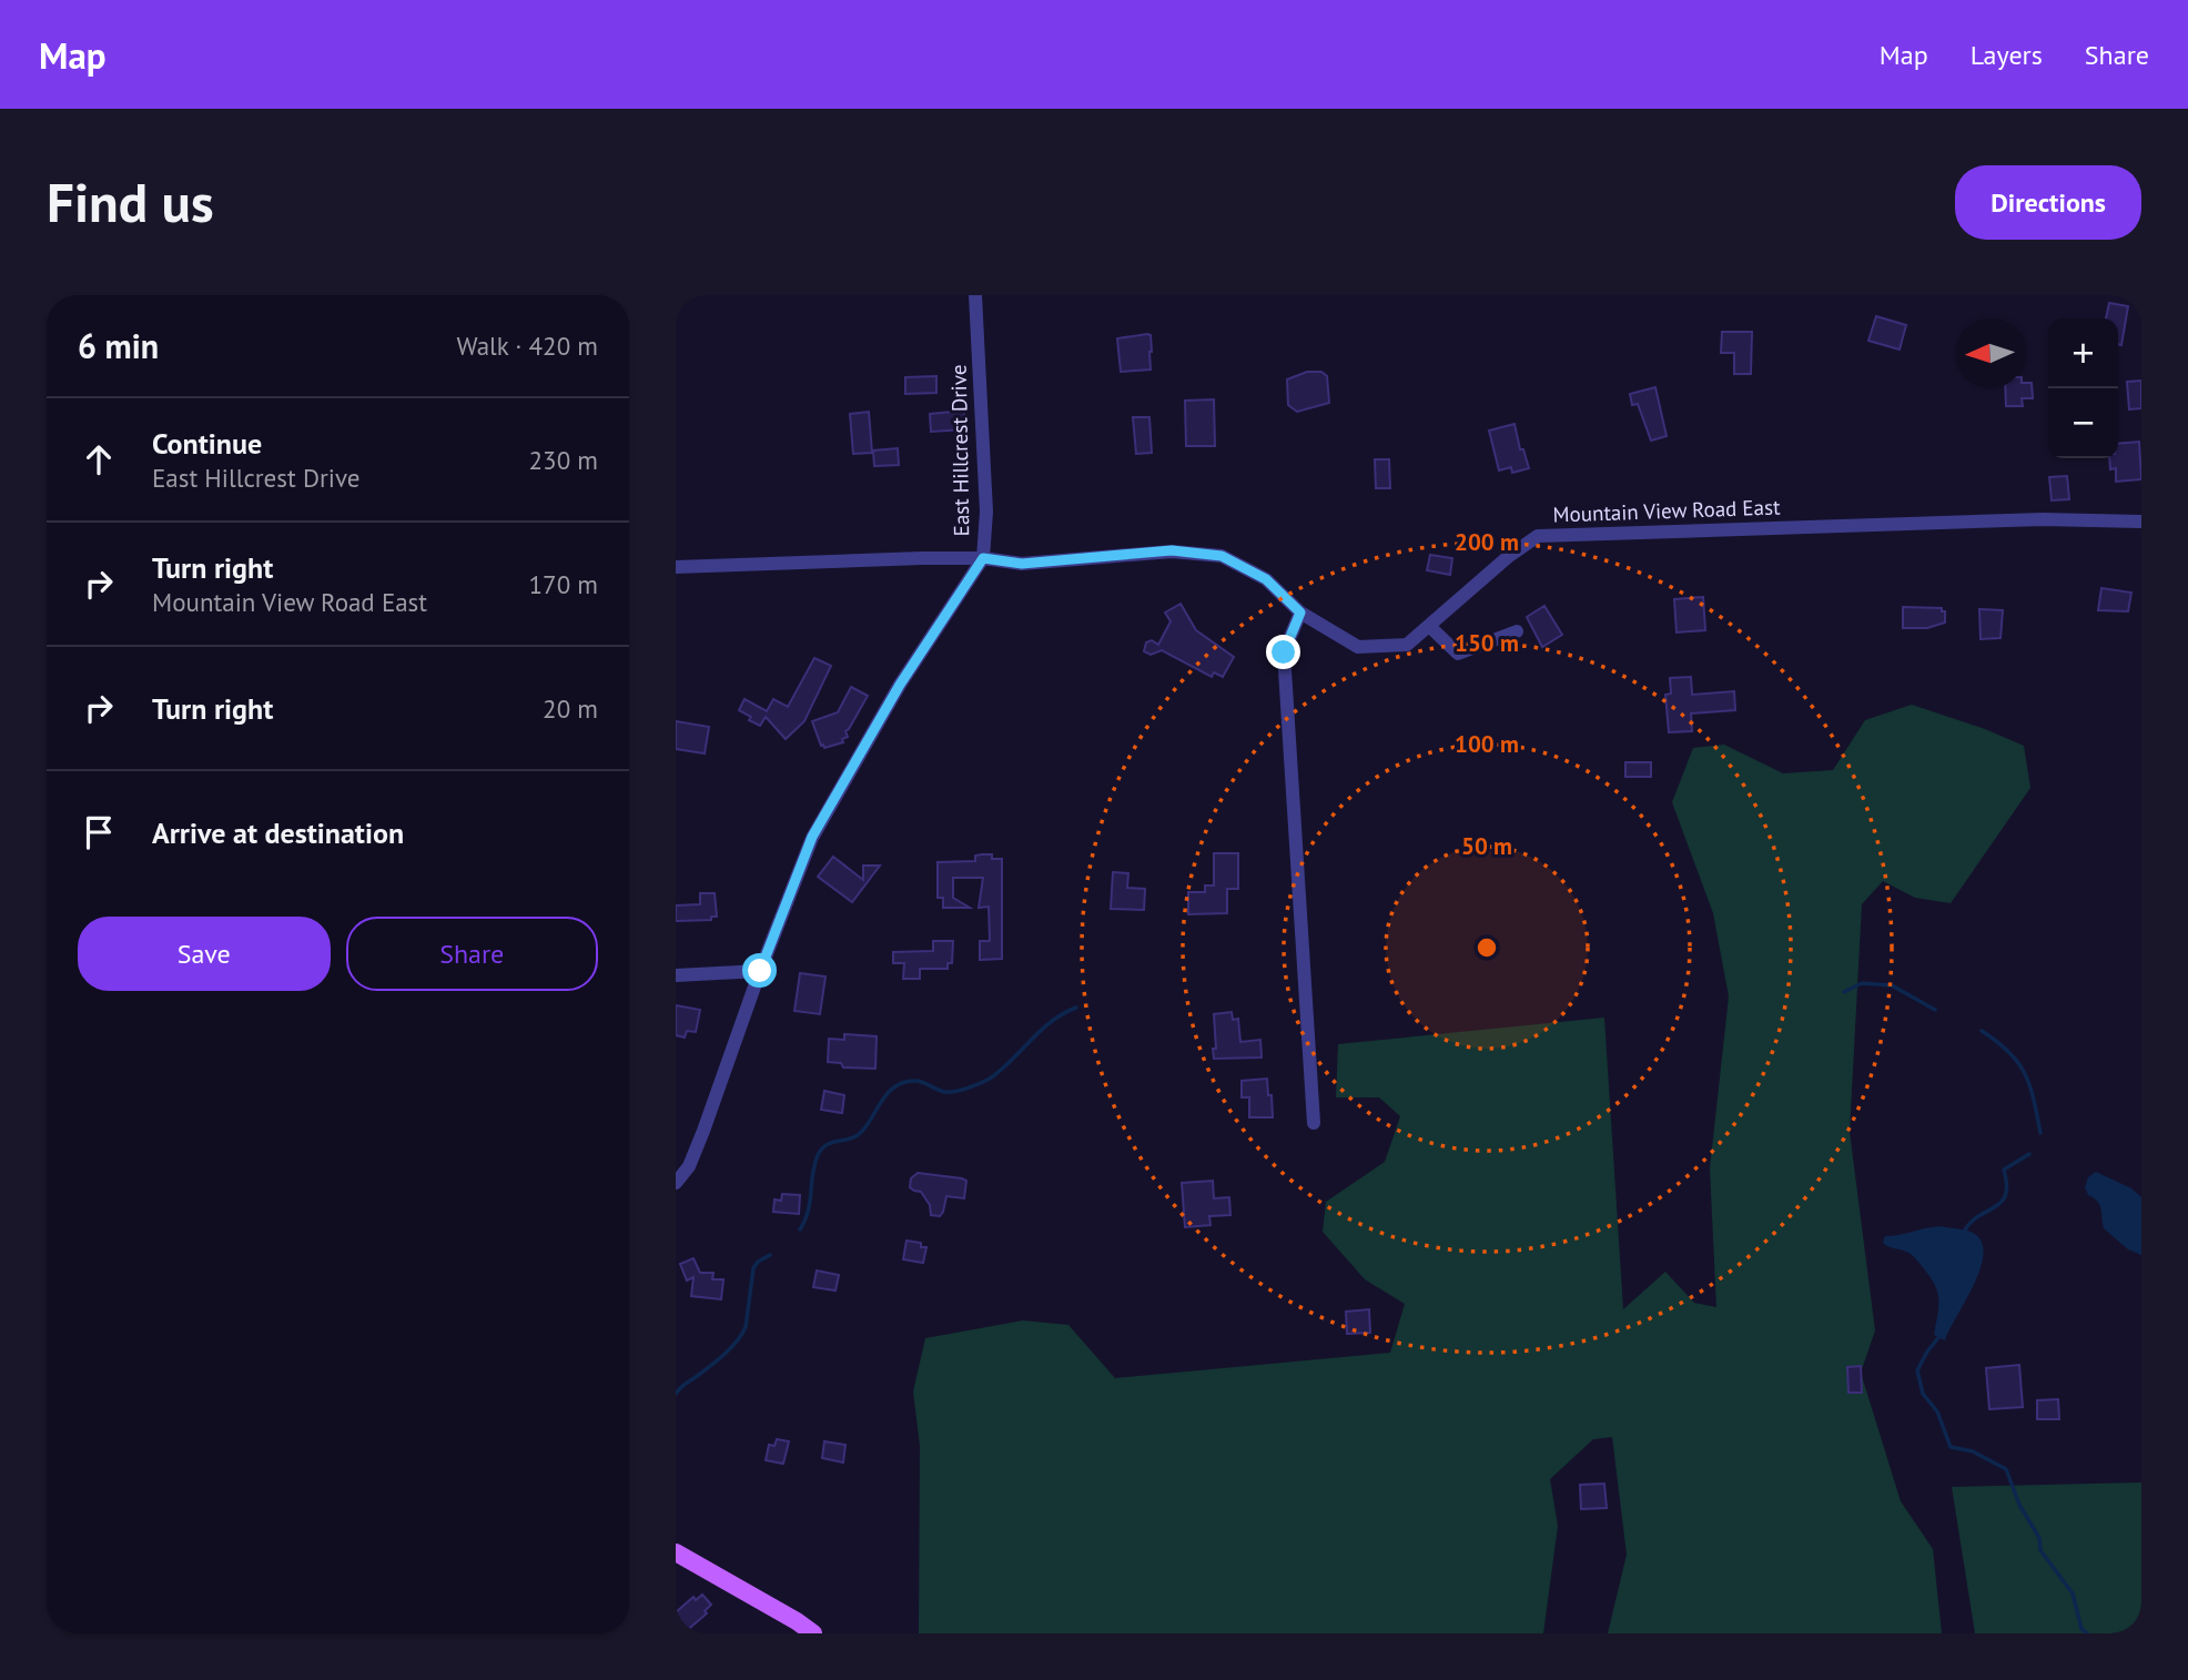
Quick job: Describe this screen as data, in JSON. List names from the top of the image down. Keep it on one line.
{"streets":{"street":["East Hillcrest Drive","Mountain View Road East"]},"crossings":[["East Hillcrest Drive","Mountain View Road East"]],"north":"left","page":{"header":"Map","nav":["Map","Layers","Share"],"buttons":["Directions",["Save","Share"]],"title":"Find us","heading":["6 min","Walk · 420 m"],"map_buttons":["+","−"],"list":[["Continue","East Hillcrest Drive","230 m"],["Turn right","Mountain View Road East","170 m"],["Turn right","20 m"],"Arrive at destination"]},"rings":["200 m","150 m","100 m","50 m"]}
